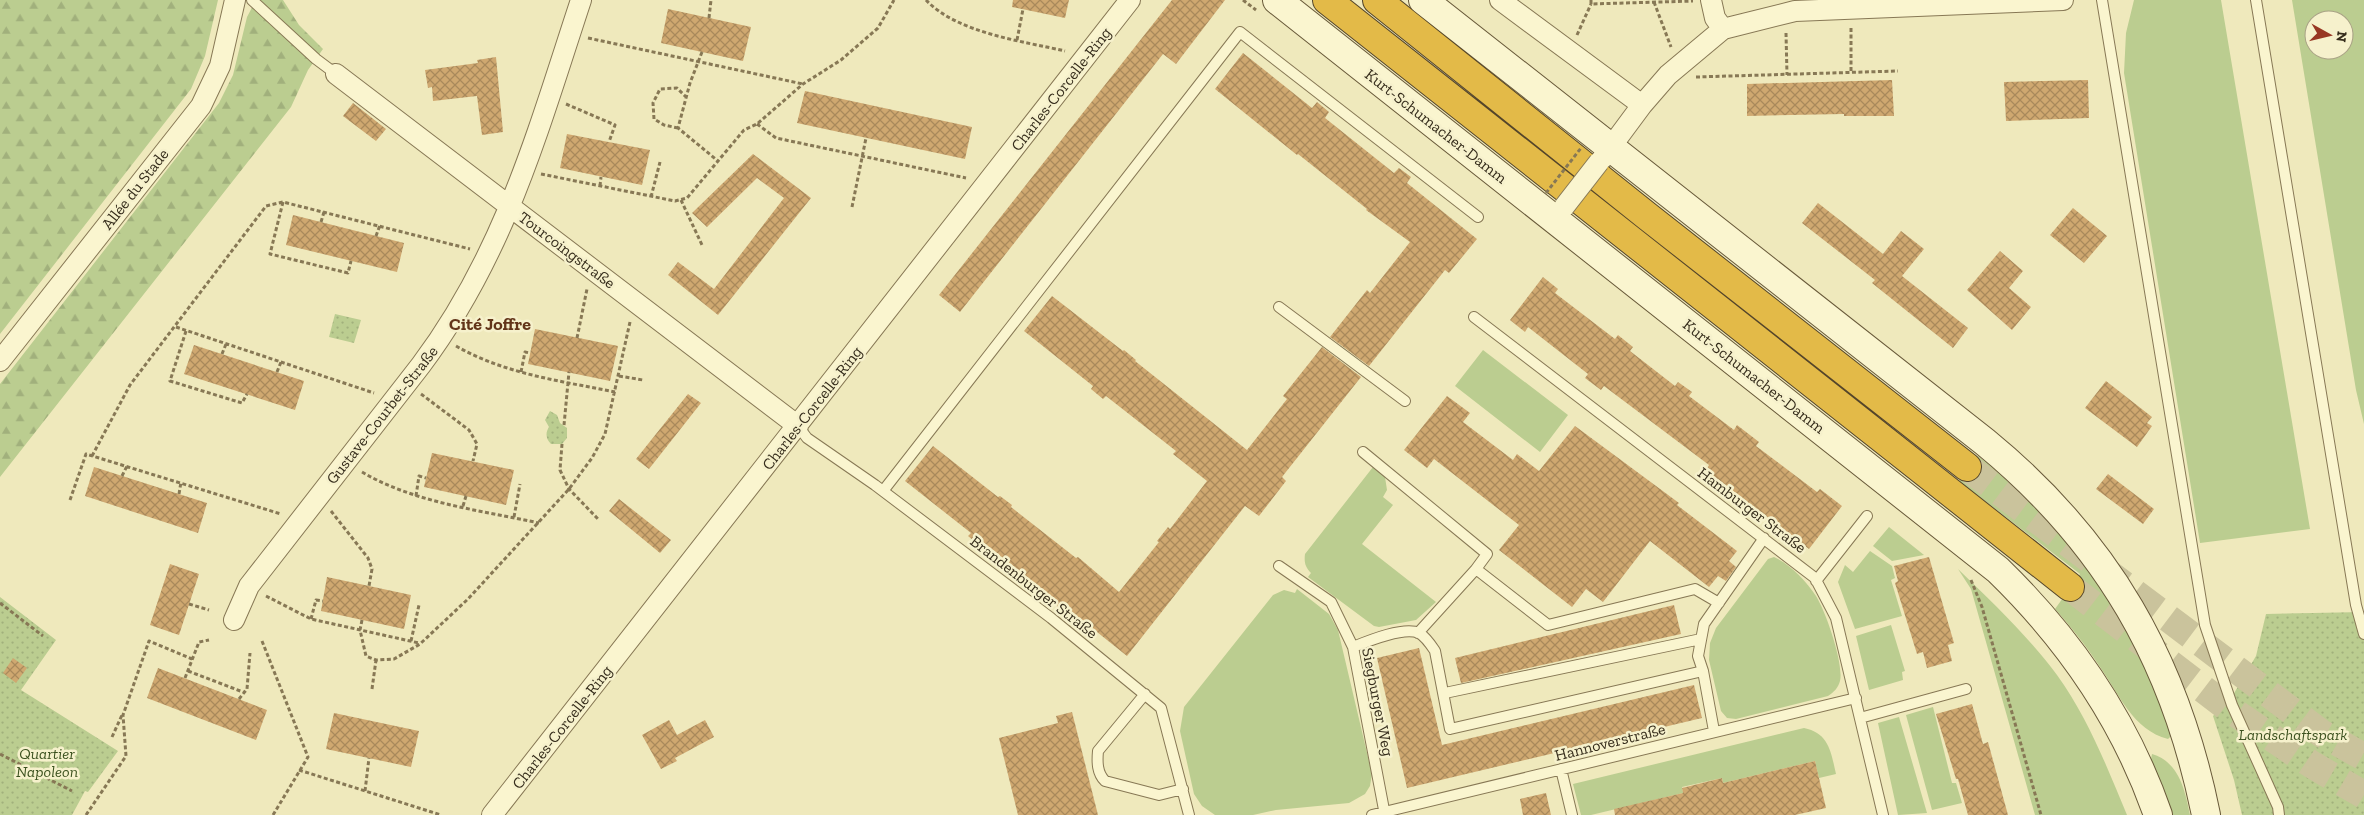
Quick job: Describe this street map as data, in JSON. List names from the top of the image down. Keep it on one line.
{"streets":{"main road":["Kurt-Schumacher-Damm"],"street":["Charles-Corcelle-Ring","Allée du Stade","Tourcoingstraße","Gustave-Courbet-Straße"],"lane":["Hamburger Straße","Brandenburger Straße","Siegburger Weg","Hannoverstraße"]},"crossings":[["Charles-Corcelle-Ring","Tourcoingstraße"],["Charles-Corcelle-Ring","Brandenburger Straße"],["Tourcoingstraße","Gustave-Courbet-Straße"],["Tourcoingstraße","Brandenburger Straße"],["Hamburger Straße","Hannoverstraße"],["Siegburger Weg","Hannoverstraße"]],"districts":["Cité Joffre"],"parks":["Landschaftspark","Quartier Napoleon"],"north":"right"}
